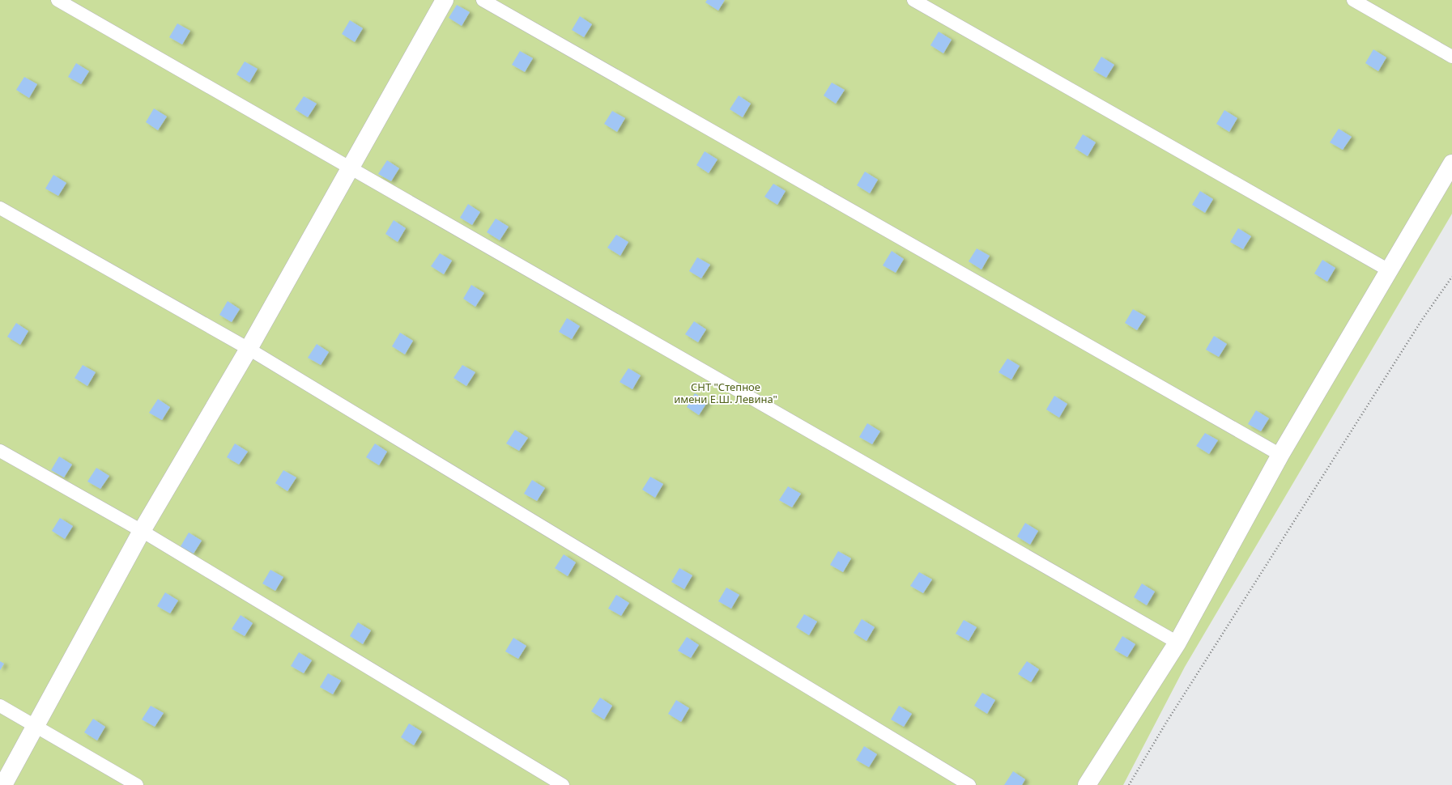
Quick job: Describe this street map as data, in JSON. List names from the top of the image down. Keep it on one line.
{"parks":["СНТ \"Степное имени Е.Ш. Левина\""]}
